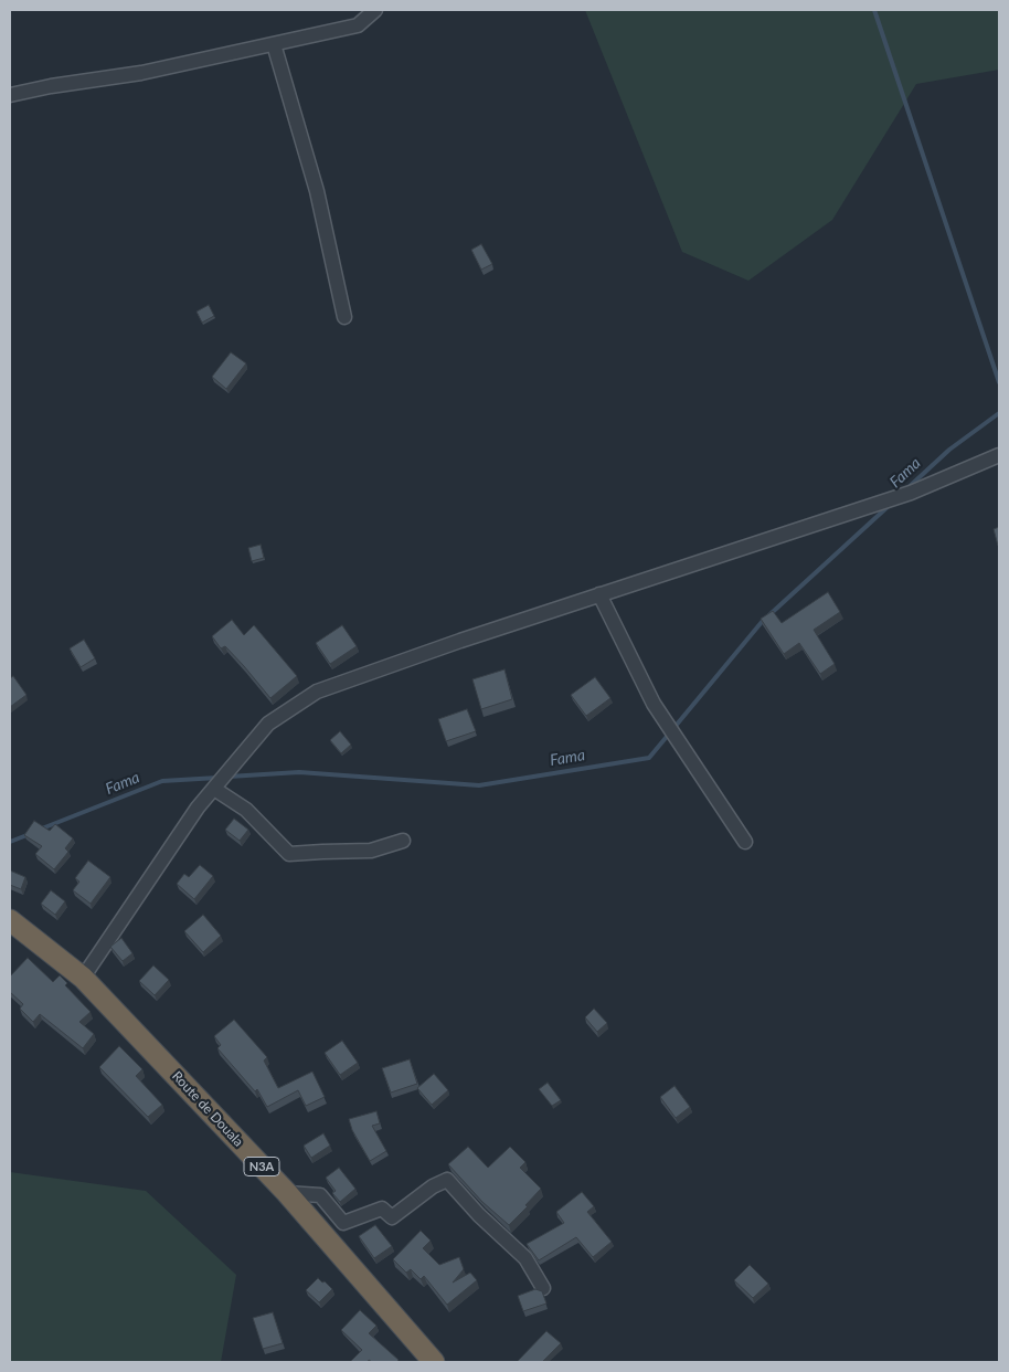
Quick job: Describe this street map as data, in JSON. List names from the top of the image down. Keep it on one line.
{"streets":{"highway":["Route de Douala","N3A"]},"water":["Fama"]}
